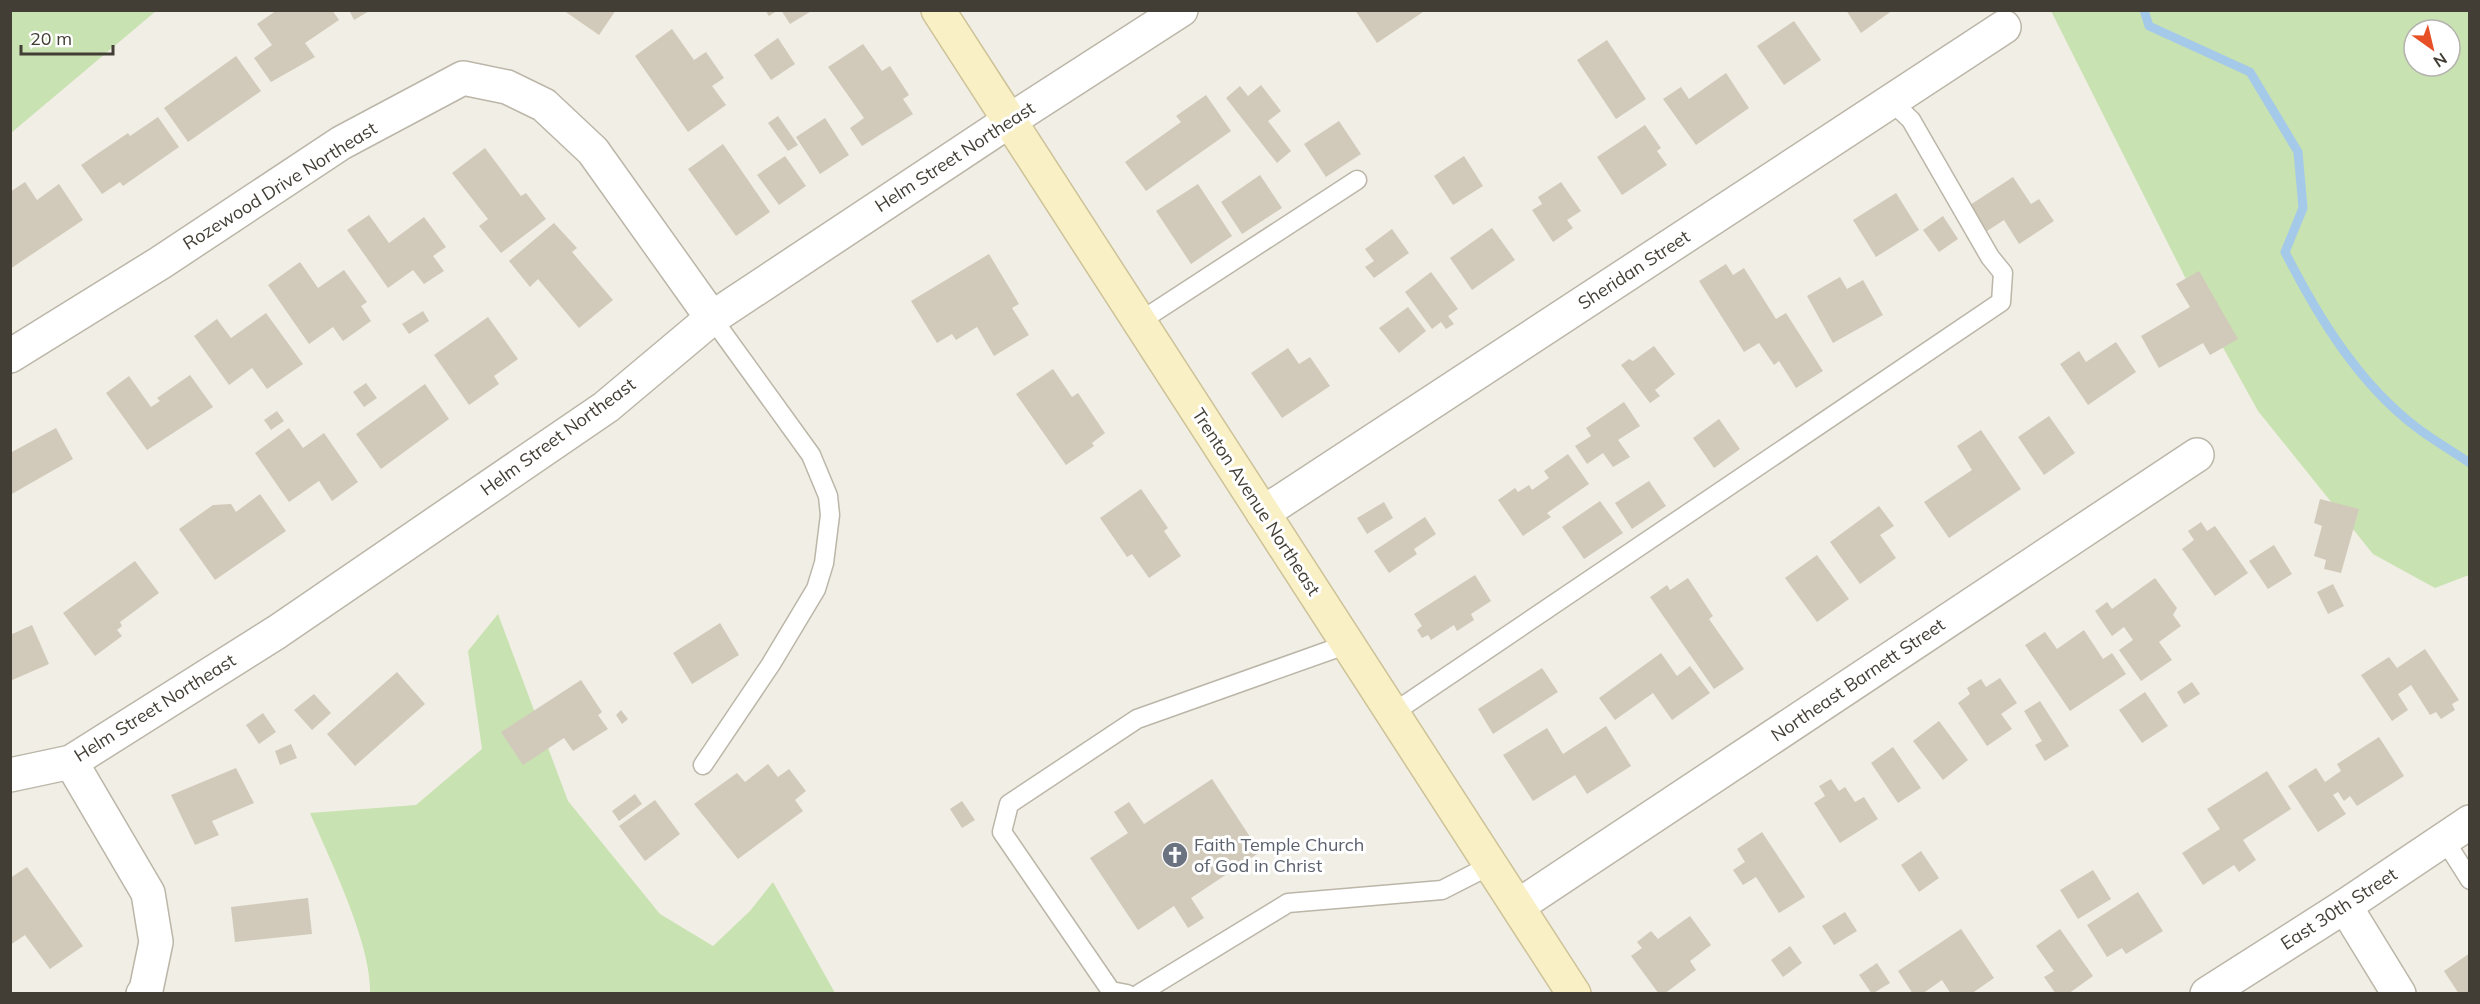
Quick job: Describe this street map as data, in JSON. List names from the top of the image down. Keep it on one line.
{"streets":{"main road":["Trenton Avenue Northeast"],"street":["Helm Street Northeast","Rozewood Drive Northeast","Sheridan Street","Northeast Barnett Street","East 30th Street"]},"crossings":[["Helm Street Northeast","Rozewood Drive Northeast"],["Helm Street Northeast","Trenton Avenue Northeast"],["Sheridan Street","Trenton Avenue Northeast"],["Trenton Avenue Northeast","Northeast Barnett Street"]],"places":{"church":["Faith Temple Church of God in Christ"]},"scale_bar":"20 m","north":"bottom right"}
